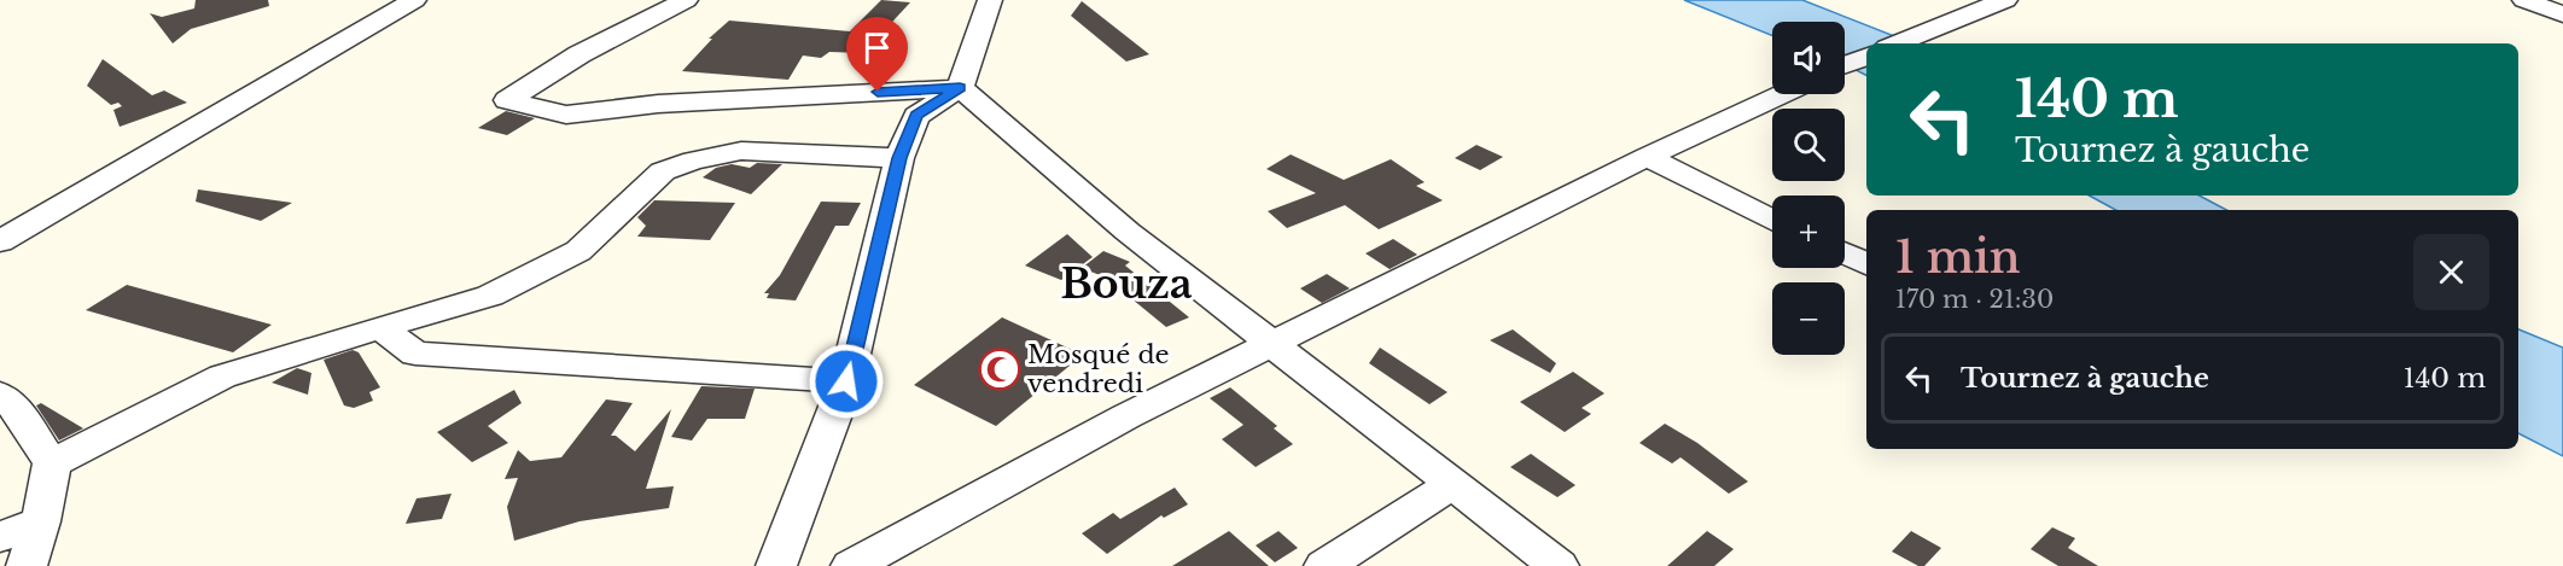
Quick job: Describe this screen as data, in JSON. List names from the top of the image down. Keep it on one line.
{"districts":["Bouza"],"places":{"mosque":["Mosqué de vendredi"]},"page":{"map_buttons":["+","−"],"turn":["140 m","Tournez à gauche"],"heading":["1 min","170 m · 21:30"],"list":[{"name":"Tournez à gauche","value":"140 m"}]}}
